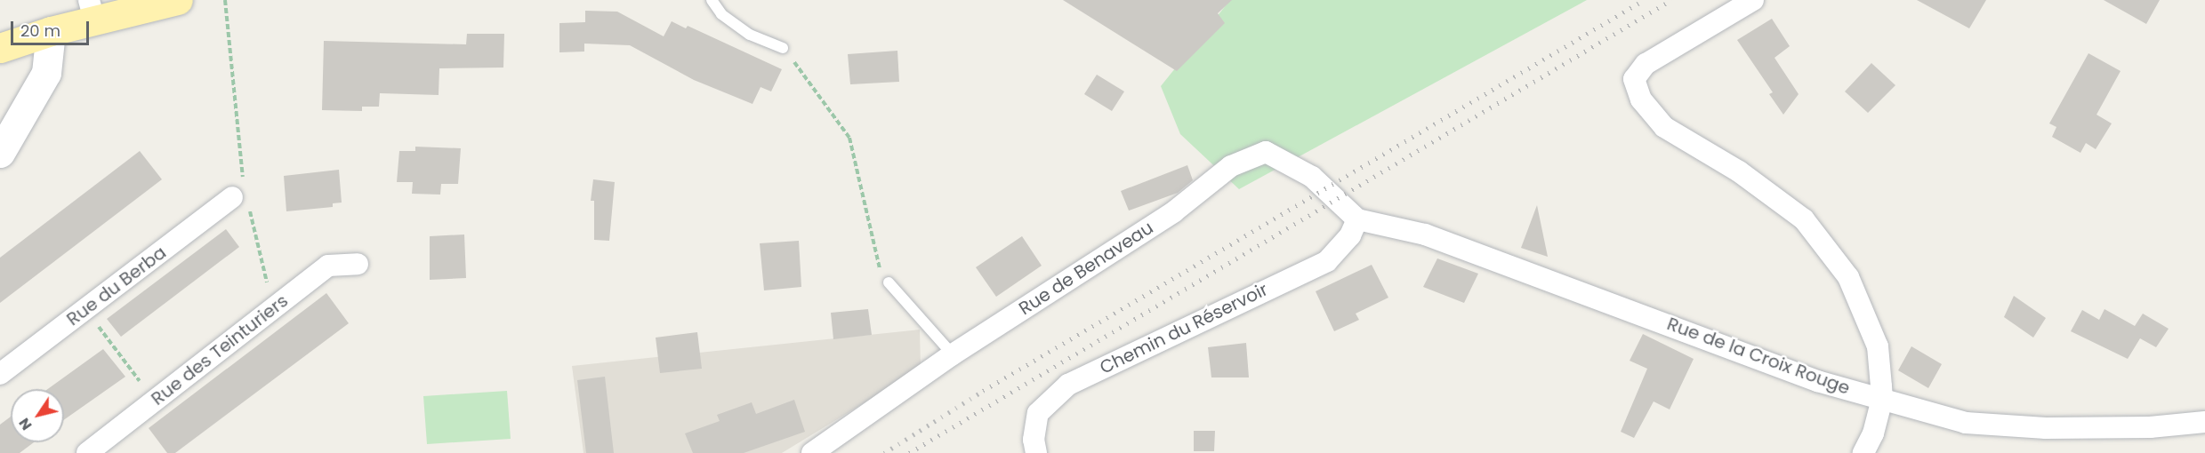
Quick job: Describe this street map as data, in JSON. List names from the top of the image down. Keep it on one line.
{"streets":{"street":["Rue de Benaveau","Rue du Berba","Chemin du Réservoir","Rue des Teinturiers","Rue de la Croix Rouge"]},"crossings":[["Rue de Benaveau","Chemin du Réservoir"],["Rue de Benaveau","Rue de la Croix Rouge"],["Chemin du Réservoir","Rue de la Croix Rouge"]],"scale_bar":"20 m","north":"bottom left"}
